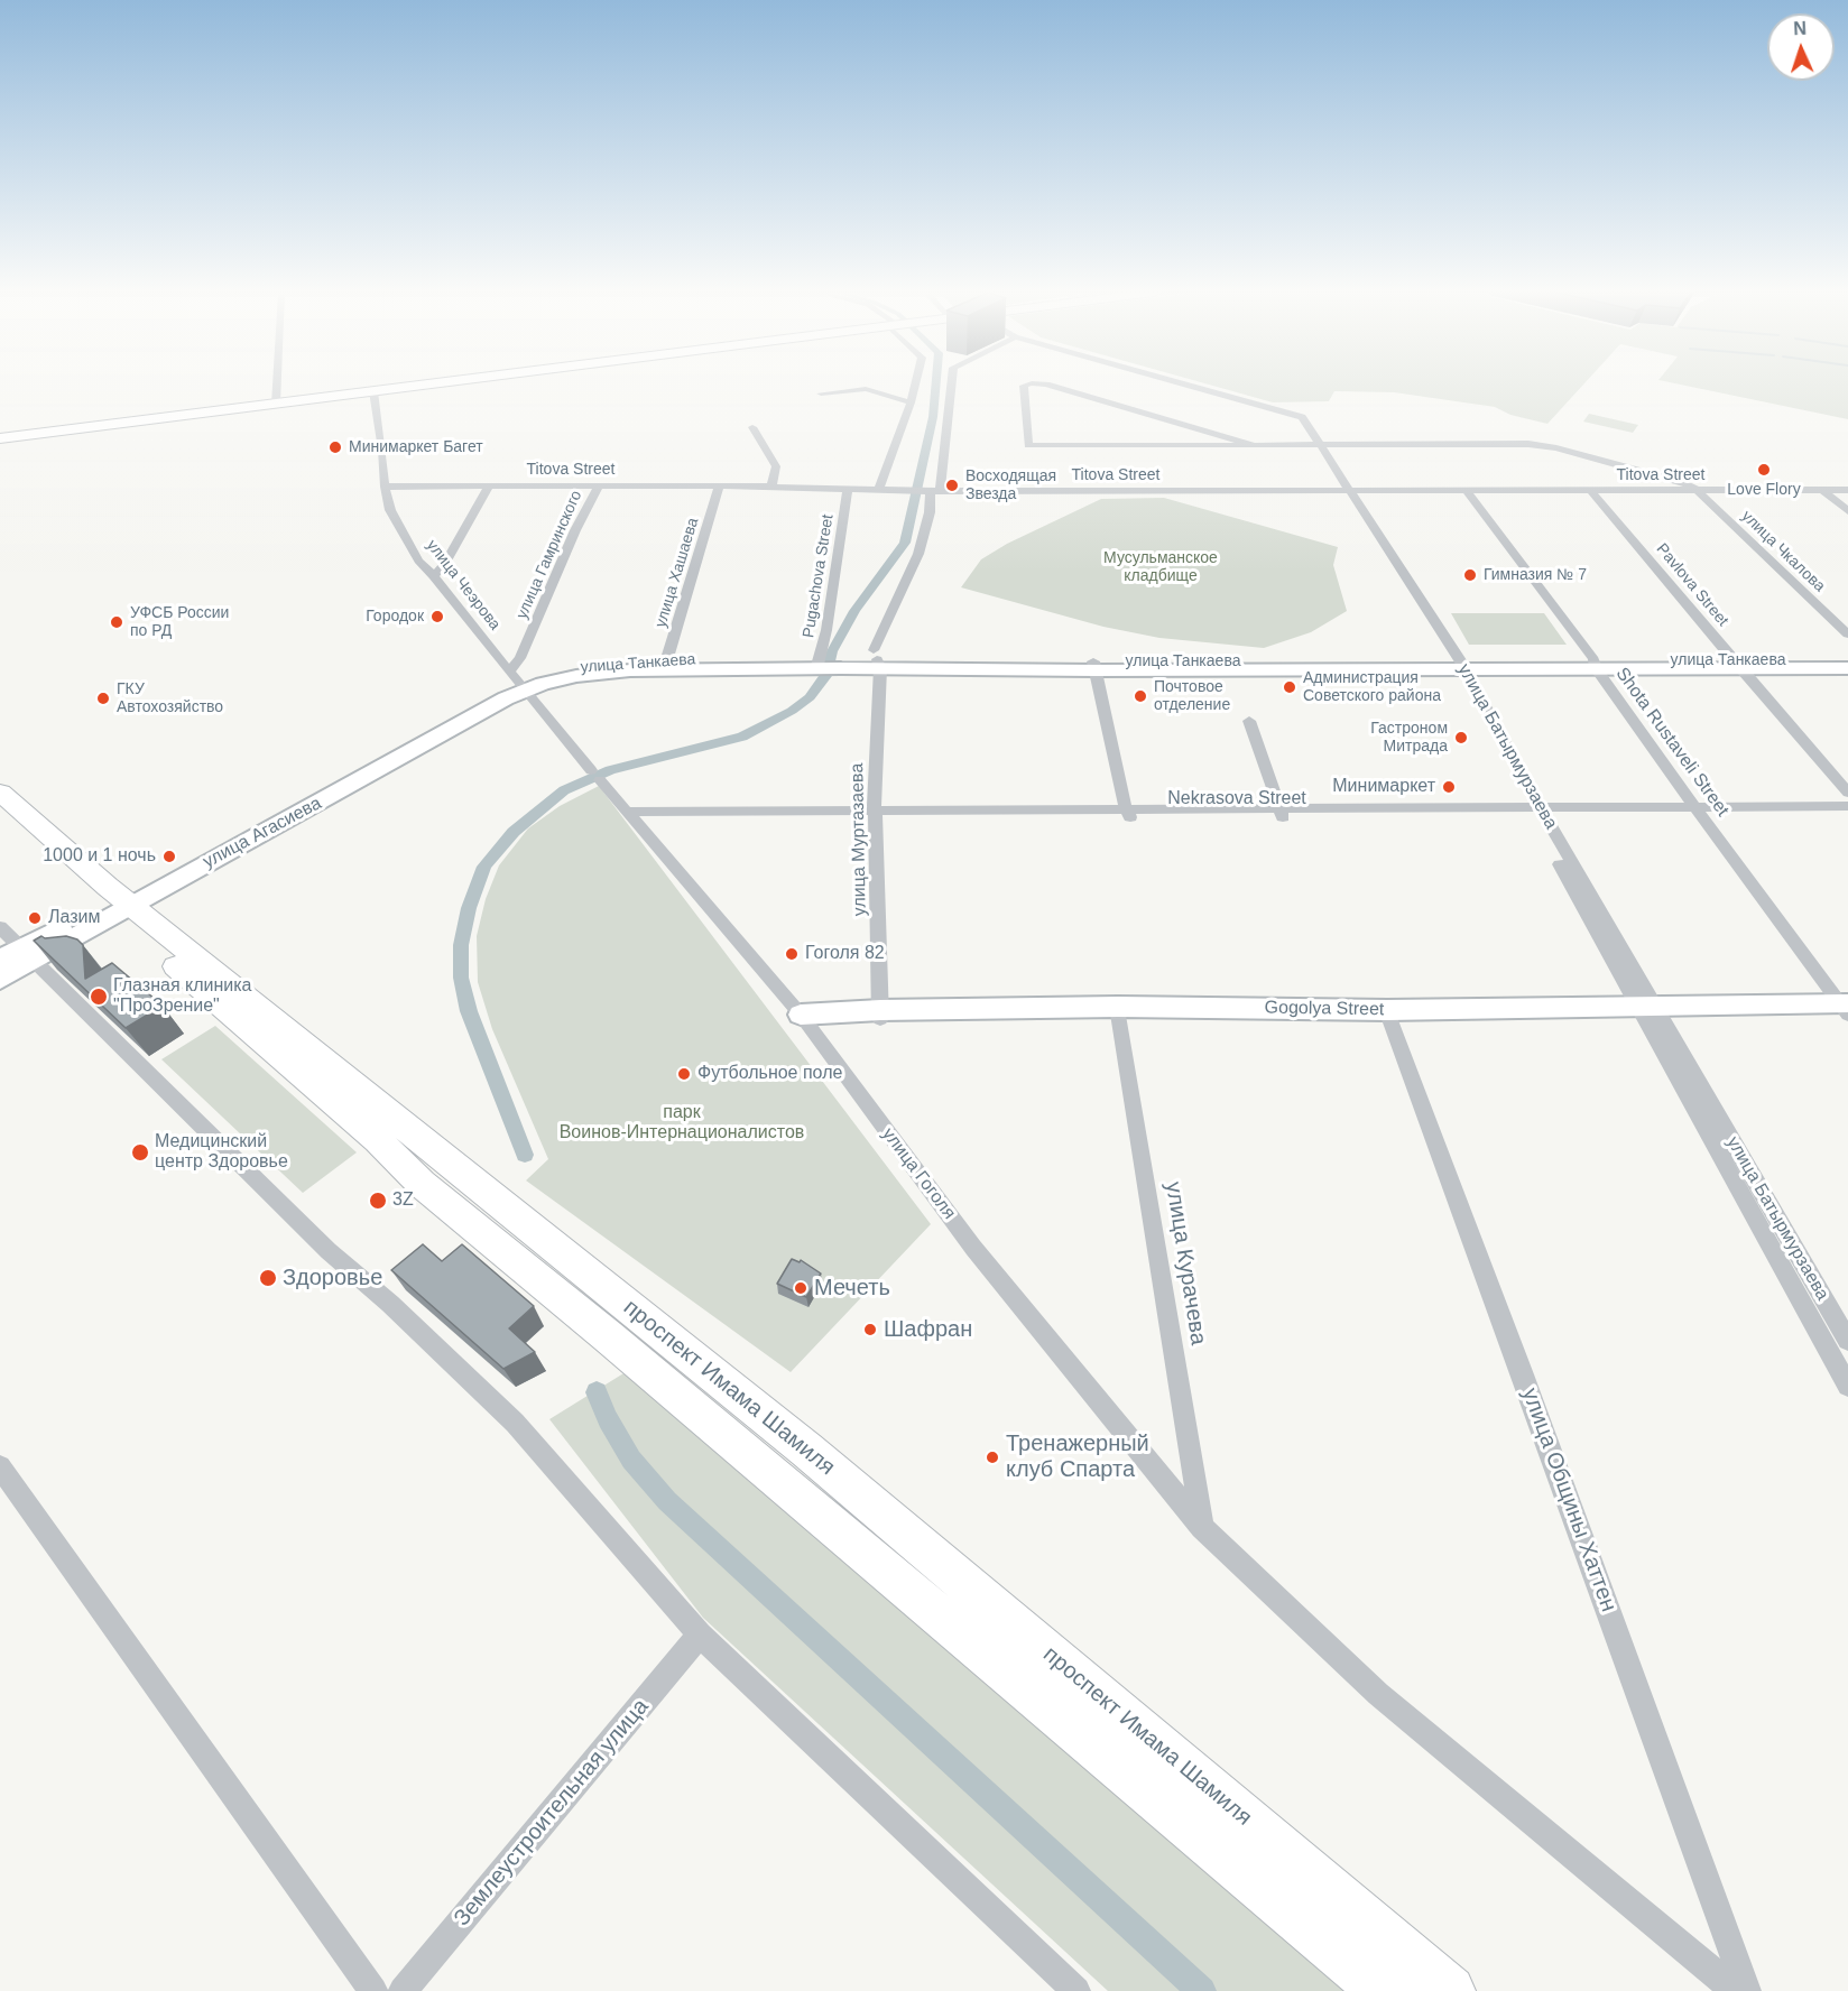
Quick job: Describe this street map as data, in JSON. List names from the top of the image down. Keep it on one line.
{"streets":{"main road":["улица Танкаева","улица Агасиева","Gogolya Street","проспект Имама Шамиля"],"street":["Titova Street","улица Чкалова","улица Гамринского","улица Хашаева","Pugachova Street","улица Чеэрова","Pavlova Street","Shota Rustaveli Street","улица Батырмурзаева","Nekrasova Street","улица Муртазаева","улица Гоголя","улица Курачева","улица Общины Хаттен","Землеустроительная улица"]},"crossings":[["Titova Street","улица Чкалова"],["Titova Street","улица Гамринского"],["Titova Street","улица Хашаева"],["Titova Street","Pugachova Street"],["Titova Street","улица Чеэрова"],["Titova Street","Pavlova Street"],["Titova Street","Shota Rustaveli Street"],["Titova Street","улица Батырмурзаева"],["улица Гамринского","улица Чеэрова"],["улица Гамринского","улица Танкаева"],["улица Гамринского","улица Агасиева"],["улица Хашаева","улица Танкаева"],["Pugachova Street","улица Танкаева"],["улица Чеэрова","улица Танкаева"],["улица Чеэрова","Nekrasova Street"],["улица Чеэрова","улица Агасиева"],["улица Чеэрова","улица Гоголя"],["Pavlova Street","улица Танкаева"],["улица Танкаева","Shota Rustaveli Street"],["улица Танкаева","улица Батырмурзаева"],["улица Танкаева","улица Агасиева"],["улица Танкаева","улица Муртазаева"],["Shota Rustaveli Street","Nekrasova Street"],["Shota Rustaveli Street","Gogolya Street"],["улица Батырмурзаева","Nekrasova Street"],["улица Батырмурзаева","Gogolya Street"],["Nekrasova Street","улица Муртазаева"],["Nekrasova Street","улица Гоголя"],["улица Агасиева","проспект Имама Шамиля"],["улица Муртазаева","Gogolya Street"],["Gogolya Street","улица Гоголя"],["Gogolya Street","улица Курачева"],["Gogolya Street","улица Общины Хаттен"],["улица Гоголя","улица Курачева"]],"parks":["Мусульманское кладбище","парк Воинов-Интернационалистов"],"places":["Минимаркет Багет","Love Flory","Восходящая Звезда","Гимназия № 7","Городок","УФСБ России по РД","Администрация Советского района","Почтовое отделение","ГКУ Автохозяйство","Гастроном Митрада","Минимаркет","1000 и 1 ночь","Лазим","Гоголя 82","Глазная клиника \"ПроЗрение\"","Футбольное поле","Медицинский центр Здоровье","3Z","Здоровье","Мечеть","Шафран","Тренажерный клуб Спарта"],"north":"top"}
